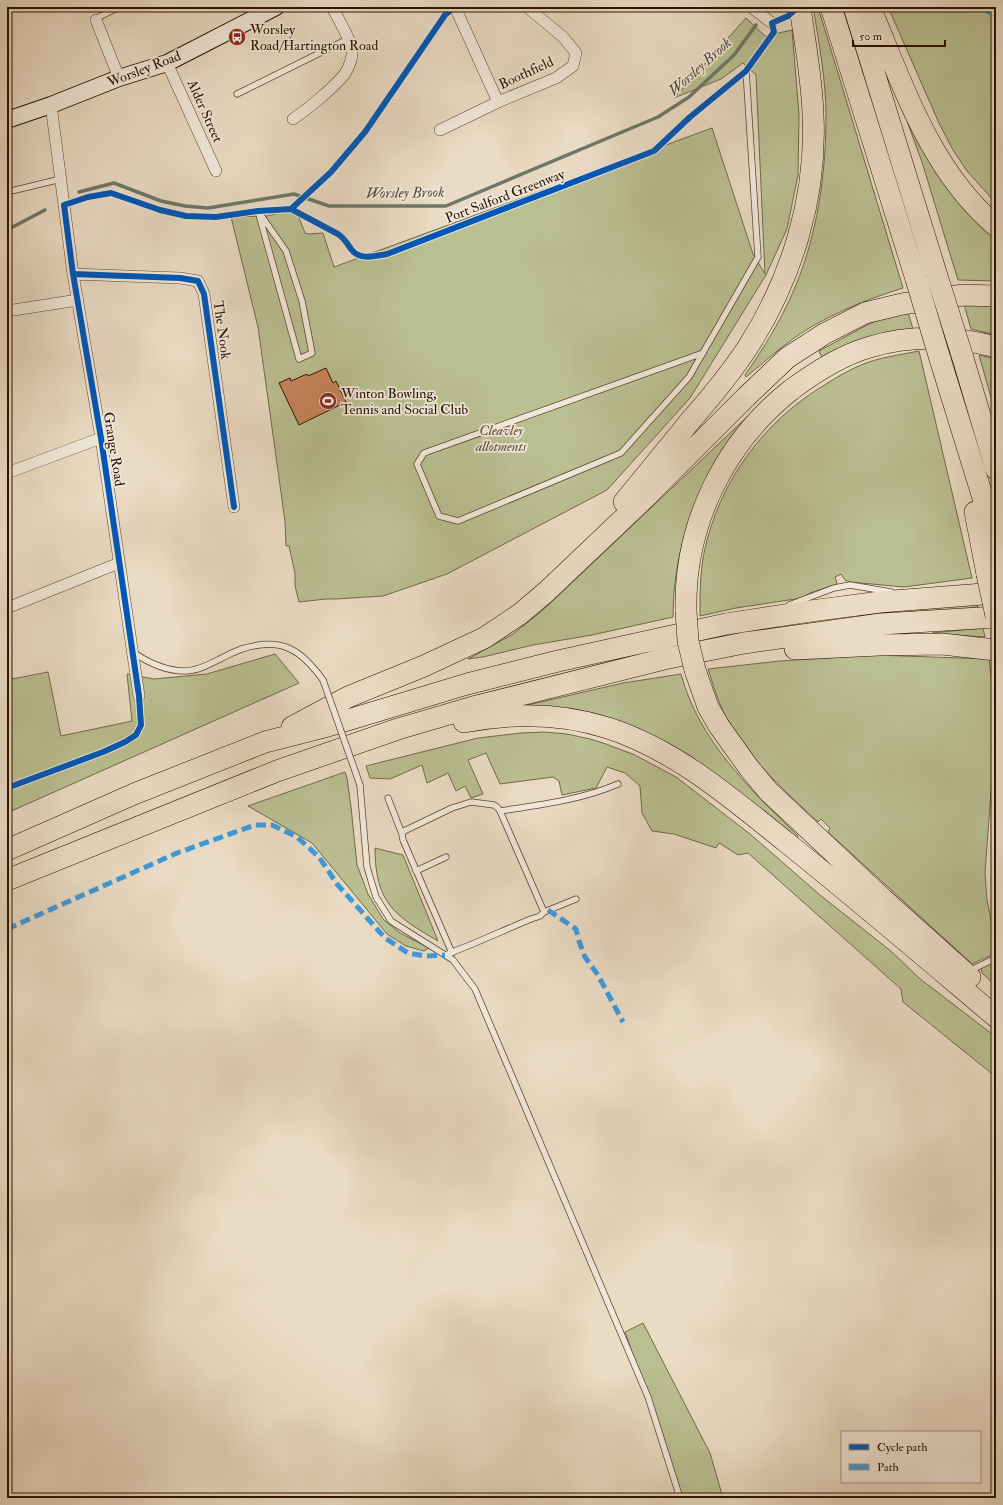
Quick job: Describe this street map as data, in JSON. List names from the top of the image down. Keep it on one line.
{"streets":{"main road":["Worsley Road"],"street":["Boothfield","Alder Street","The Nook","Grange Road"],"cycle path":["Port Salford Greenway"]},"crossings":[["Worsley Road","Alder Street"],["Worsley Road","Grange Road"],["The Nook","Grange Road"]],"water":["Worsley Brook"],"parks":["Cleavley allotments"],"places":{"bus stop":["Worsley Road/Hartington Road"],"sports":["Winton Bowling, Tennis and Social Club"]},"legend":["Cycle path","Path"],"scale_bar":"50 m"}
